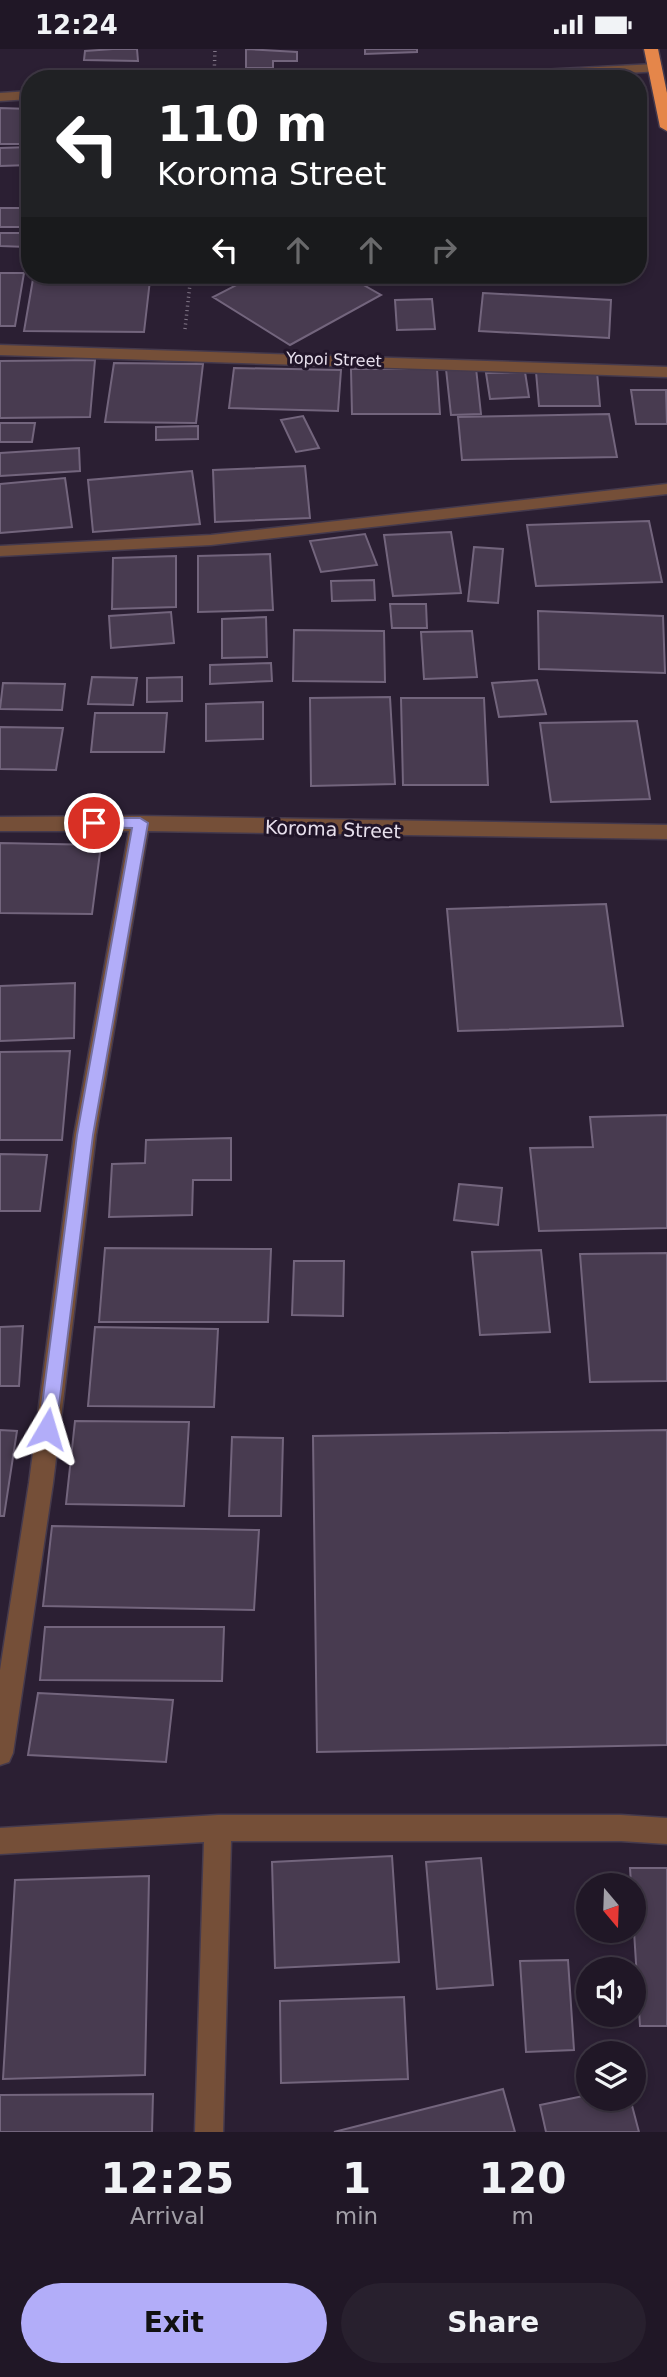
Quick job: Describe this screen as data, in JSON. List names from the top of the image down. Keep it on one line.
{"streets":{"street":["Yopoi Street","Koroma Street"]},"north":"bottom","page":{"status":"12:24","turn":["110 m","Koroma Street"],"eta":["12:25","Arrival","1","min","120","m"],"buttons":["Exit","Share"]}}
